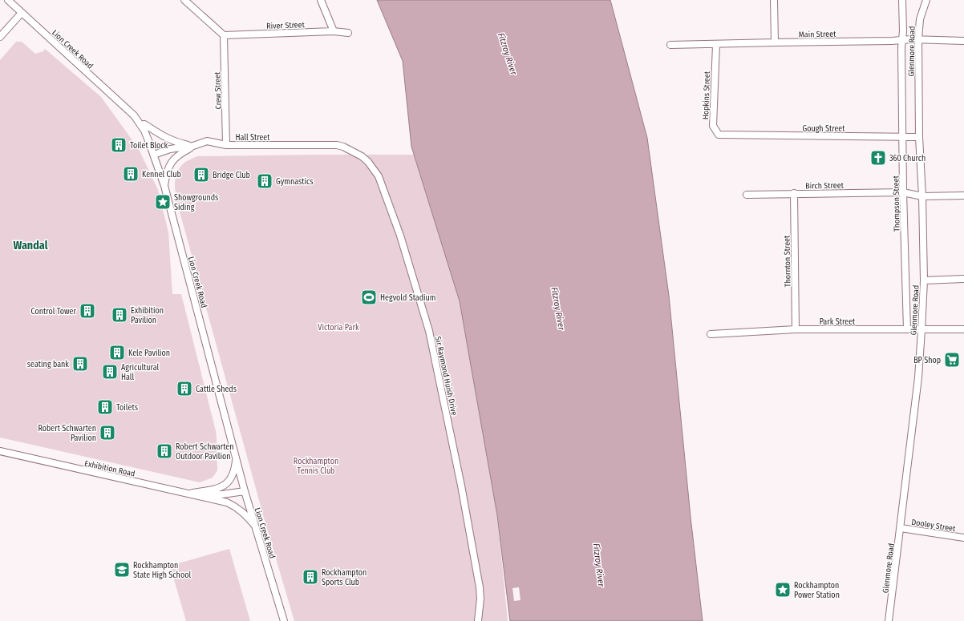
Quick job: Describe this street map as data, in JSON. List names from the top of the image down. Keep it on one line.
{"streets":{"street":["River Street","Main Street","Lion Creek Road","Glenmore Road","Crew Street","Hopkins Street","Gough Street","Hall Street","Birch Street","Thompson Street","Thornton Street","Park Street","Sir Raymond Huish Drive","Exhibition Road","Dooley Street"]},"crossings":[["River Street","Crew Street"],["Main Street","Glenmore Road"],["Main Street","Hopkins Street"],["Main Street","Thompson Street"],["Lion Creek Road","Hall Street"],["Lion Creek Road","Exhibition Road"],["Glenmore Road","Gough Street"],["Glenmore Road","Birch Street"],["Glenmore Road","Park Street"],["Glenmore Road","Dooley Street"],["Crew Street","Hall Street"],["Hopkins Street","Gough Street"],["Gough Street","Thompson Street"],["Hall Street","Sir Raymond Huish Drive"],["Birch Street","Thompson Street"],["Birch Street","Thornton Street"],["Thompson Street","Park Street"],["Thornton Street","Park Street"]],"districts":["Wandal"],"water":["Fitzroy River"],"parks":["Victoria Park","Rockhampton Tennis Club"],"places":{"building":["Toilet Block","Kennel Club","Bridge Club","Gymnastics","Control Tower","Exhibition Pavilion","Kele Pavilion","seating bank","Agricultural Hall","Cattle Sheds","Toilets","Robert Schwarten Pavilion","Robert Schwarten Outdoor Pavilion","Rockhampton Sports Club"],"church":["360 Church"],"place":["Showgrounds Siding","Rockhampton Power Station"],"sports":["Hegvold Stadium"],"supermarket":["BP Shop"],"school or university":["Rockhampton State High School"]}}
